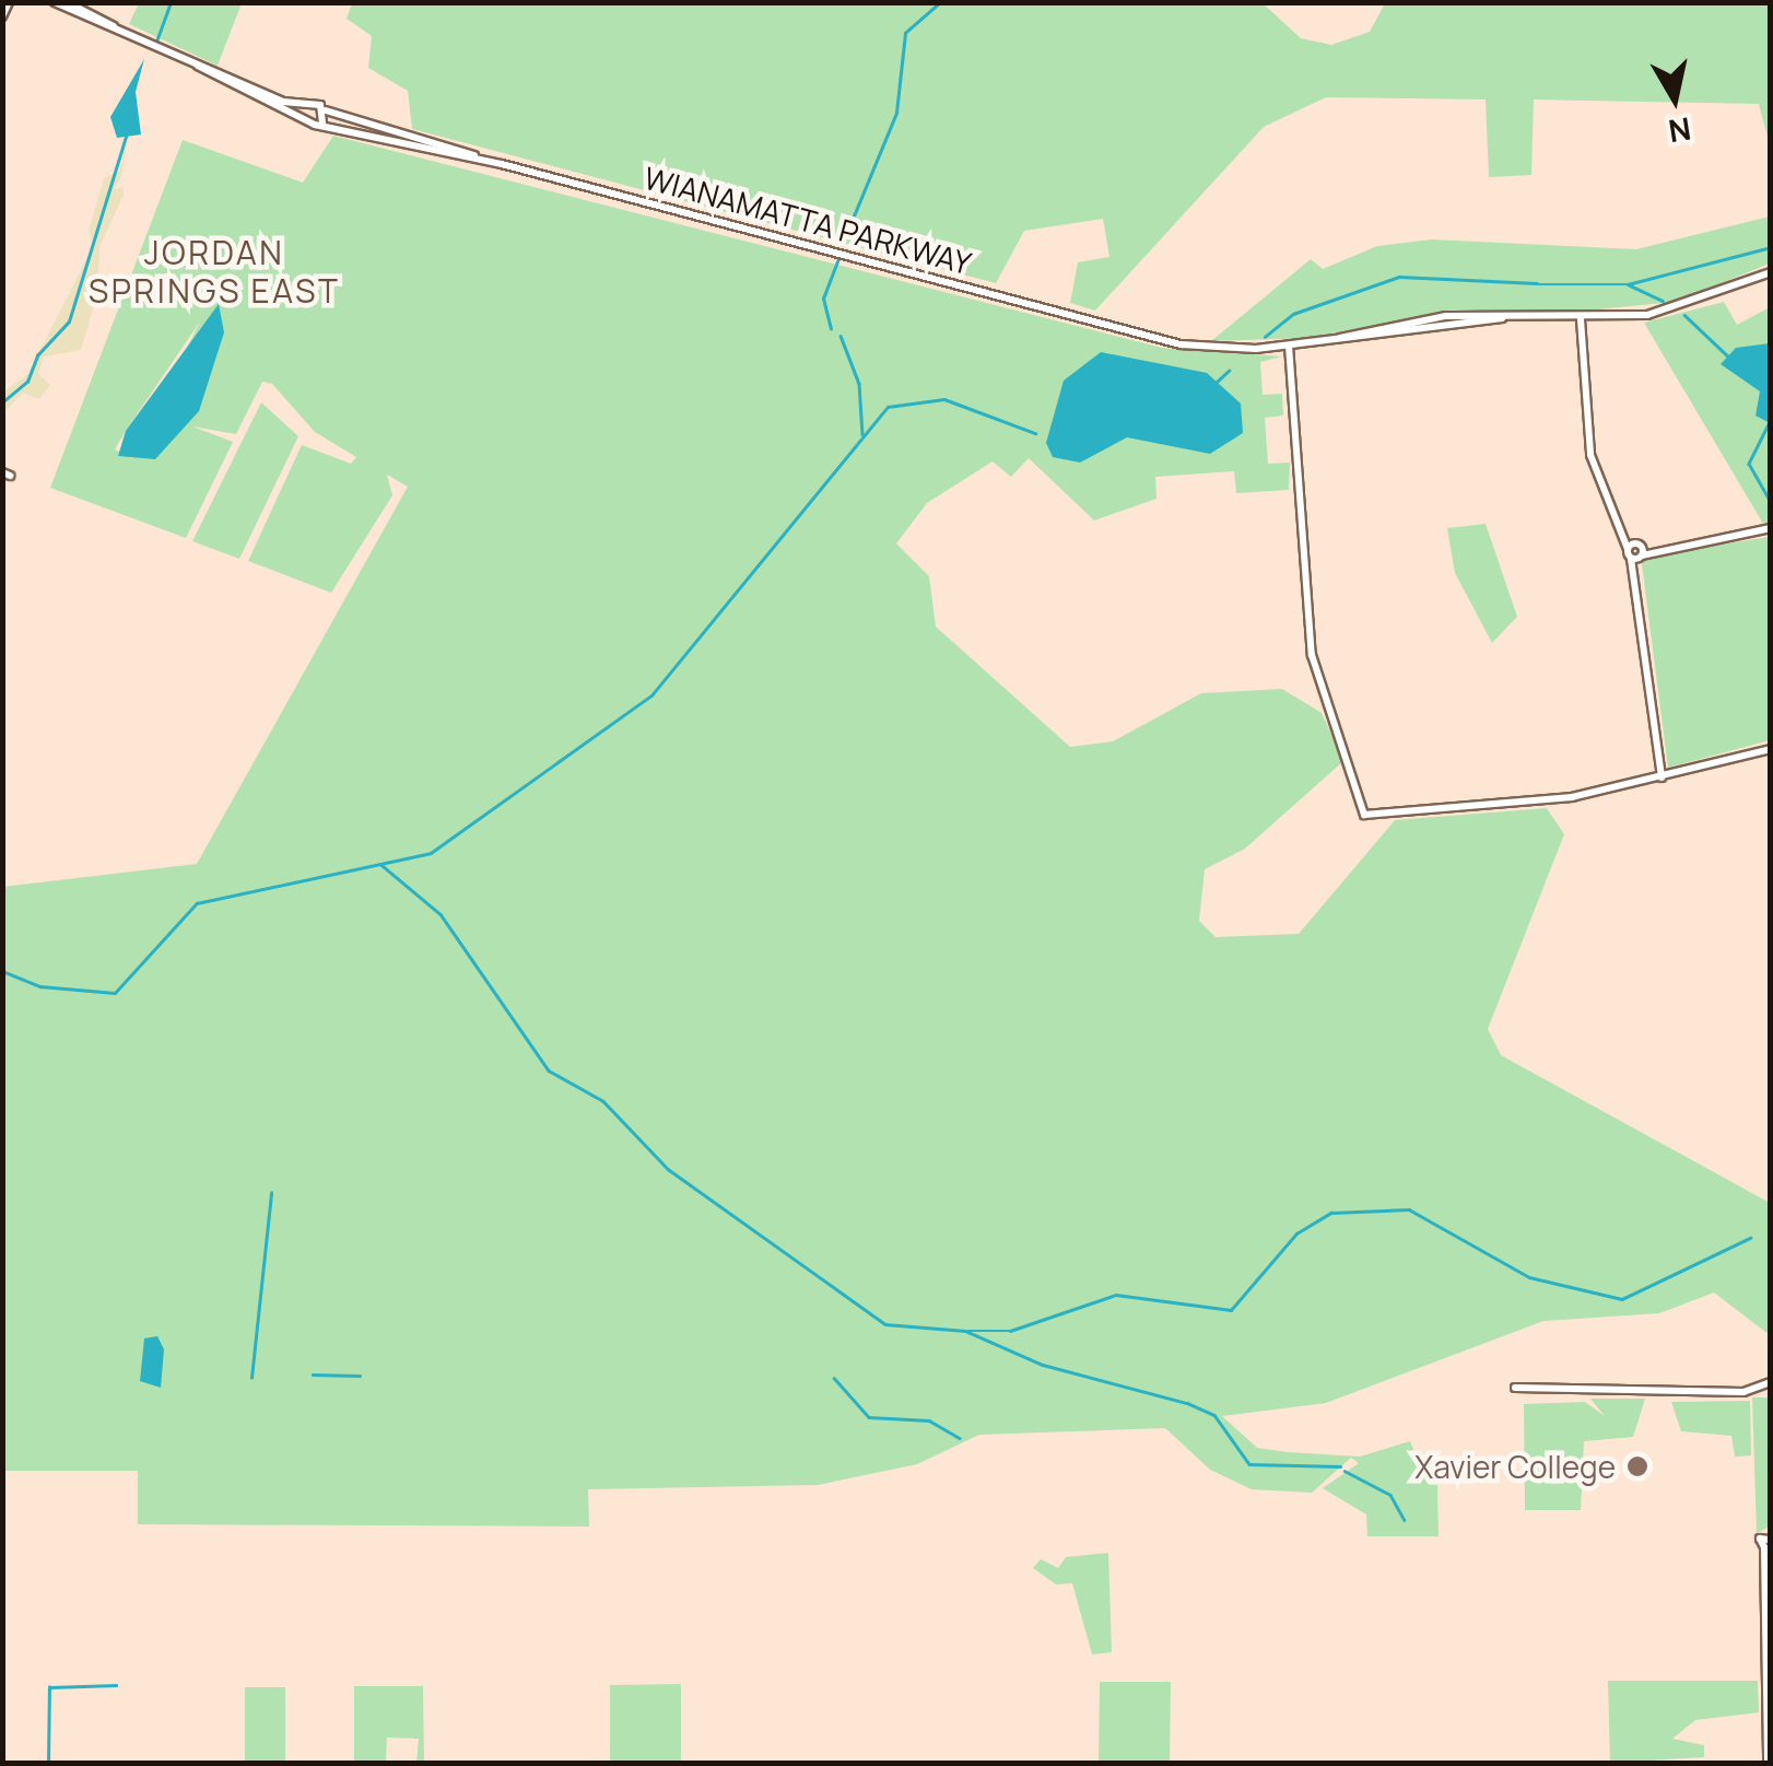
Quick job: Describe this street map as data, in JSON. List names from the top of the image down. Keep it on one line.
{"streets":{"street":["WIANAMATTA PARKWAY"]},"districts":["JORDAN SPRINGS EAST"],"places":["Xavier College"],"north":"bottom"}
